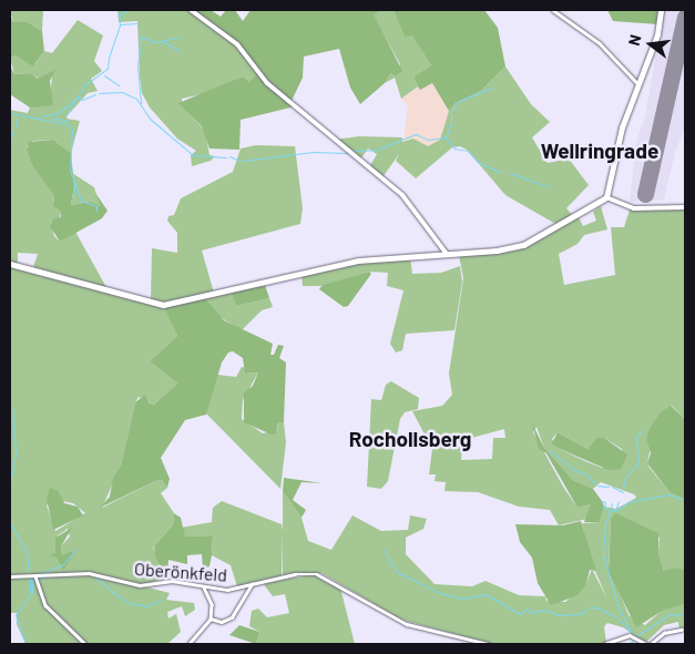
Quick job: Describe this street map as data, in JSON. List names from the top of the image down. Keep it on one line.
{"streets":{"street":["Oberönkfeld"]},"districts":["Wellringrade","Rochollsberg"],"north":"left"}
